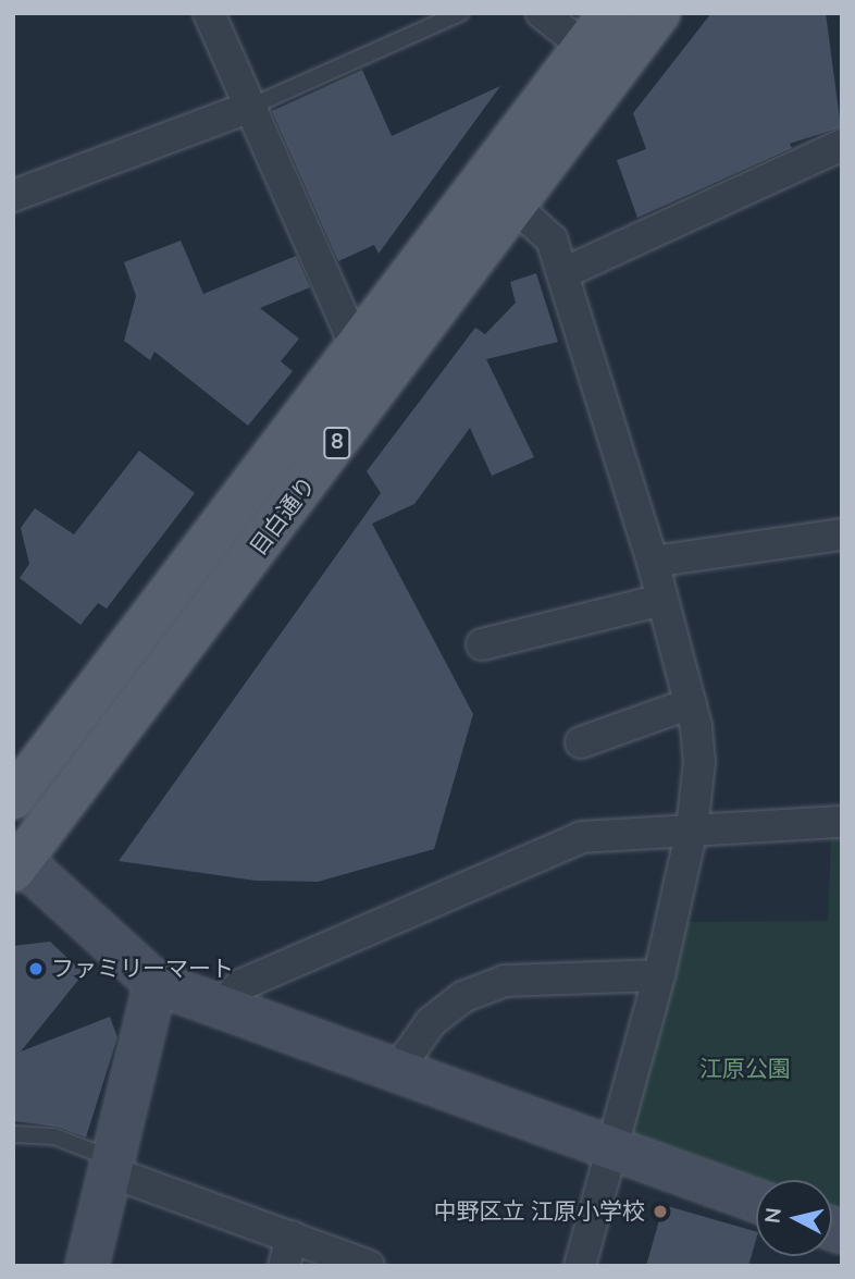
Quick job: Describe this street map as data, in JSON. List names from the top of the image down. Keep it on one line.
{"streets":{"main road":["8","目白通り"]},"parks":["江原公園"],"places":["ファミリーマート","中野区立 江原小学校"],"north":"left"}
